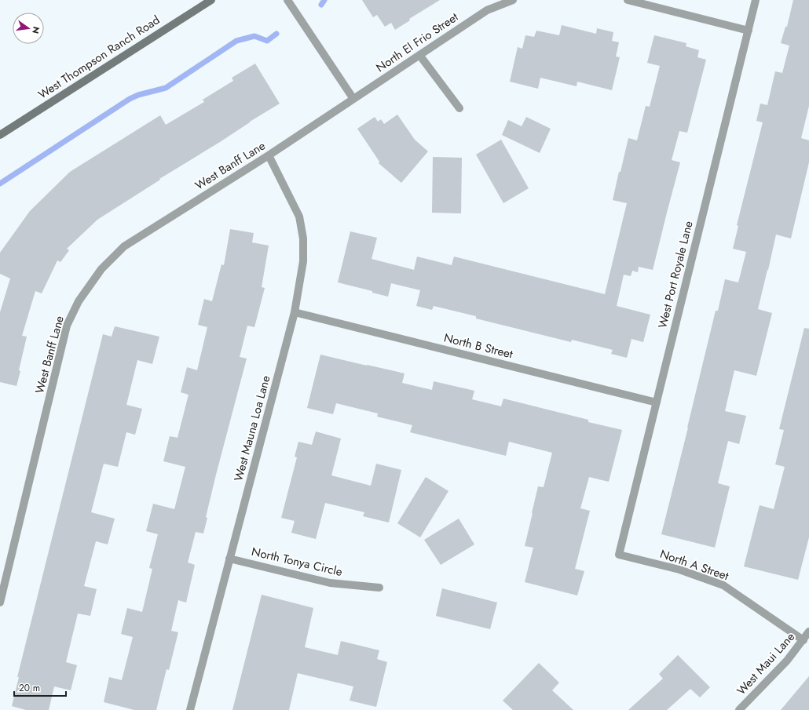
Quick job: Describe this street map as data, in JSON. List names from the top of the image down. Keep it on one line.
{"streets":{"main road":["West Thompson Ranch Road"],"street":["North El Frio Street","West Banff Lane","West Port Royale Lane","North B Street","West Mauna Loa Lane","North Tonya Circle","North A Street","West Maui Lane"]},"crossings":[["North El Frio Street","West Banff Lane"],["West Banff Lane","West Mauna Loa Lane"],["West Port Royale Lane","North B Street"],["West Port Royale Lane","North A Street"],["North B Street","West Mauna Loa Lane"],["West Mauna Loa Lane","North Tonya Circle"],["North A Street","West Maui Lane"]],"scale_bar":"20 m","north":"right"}
